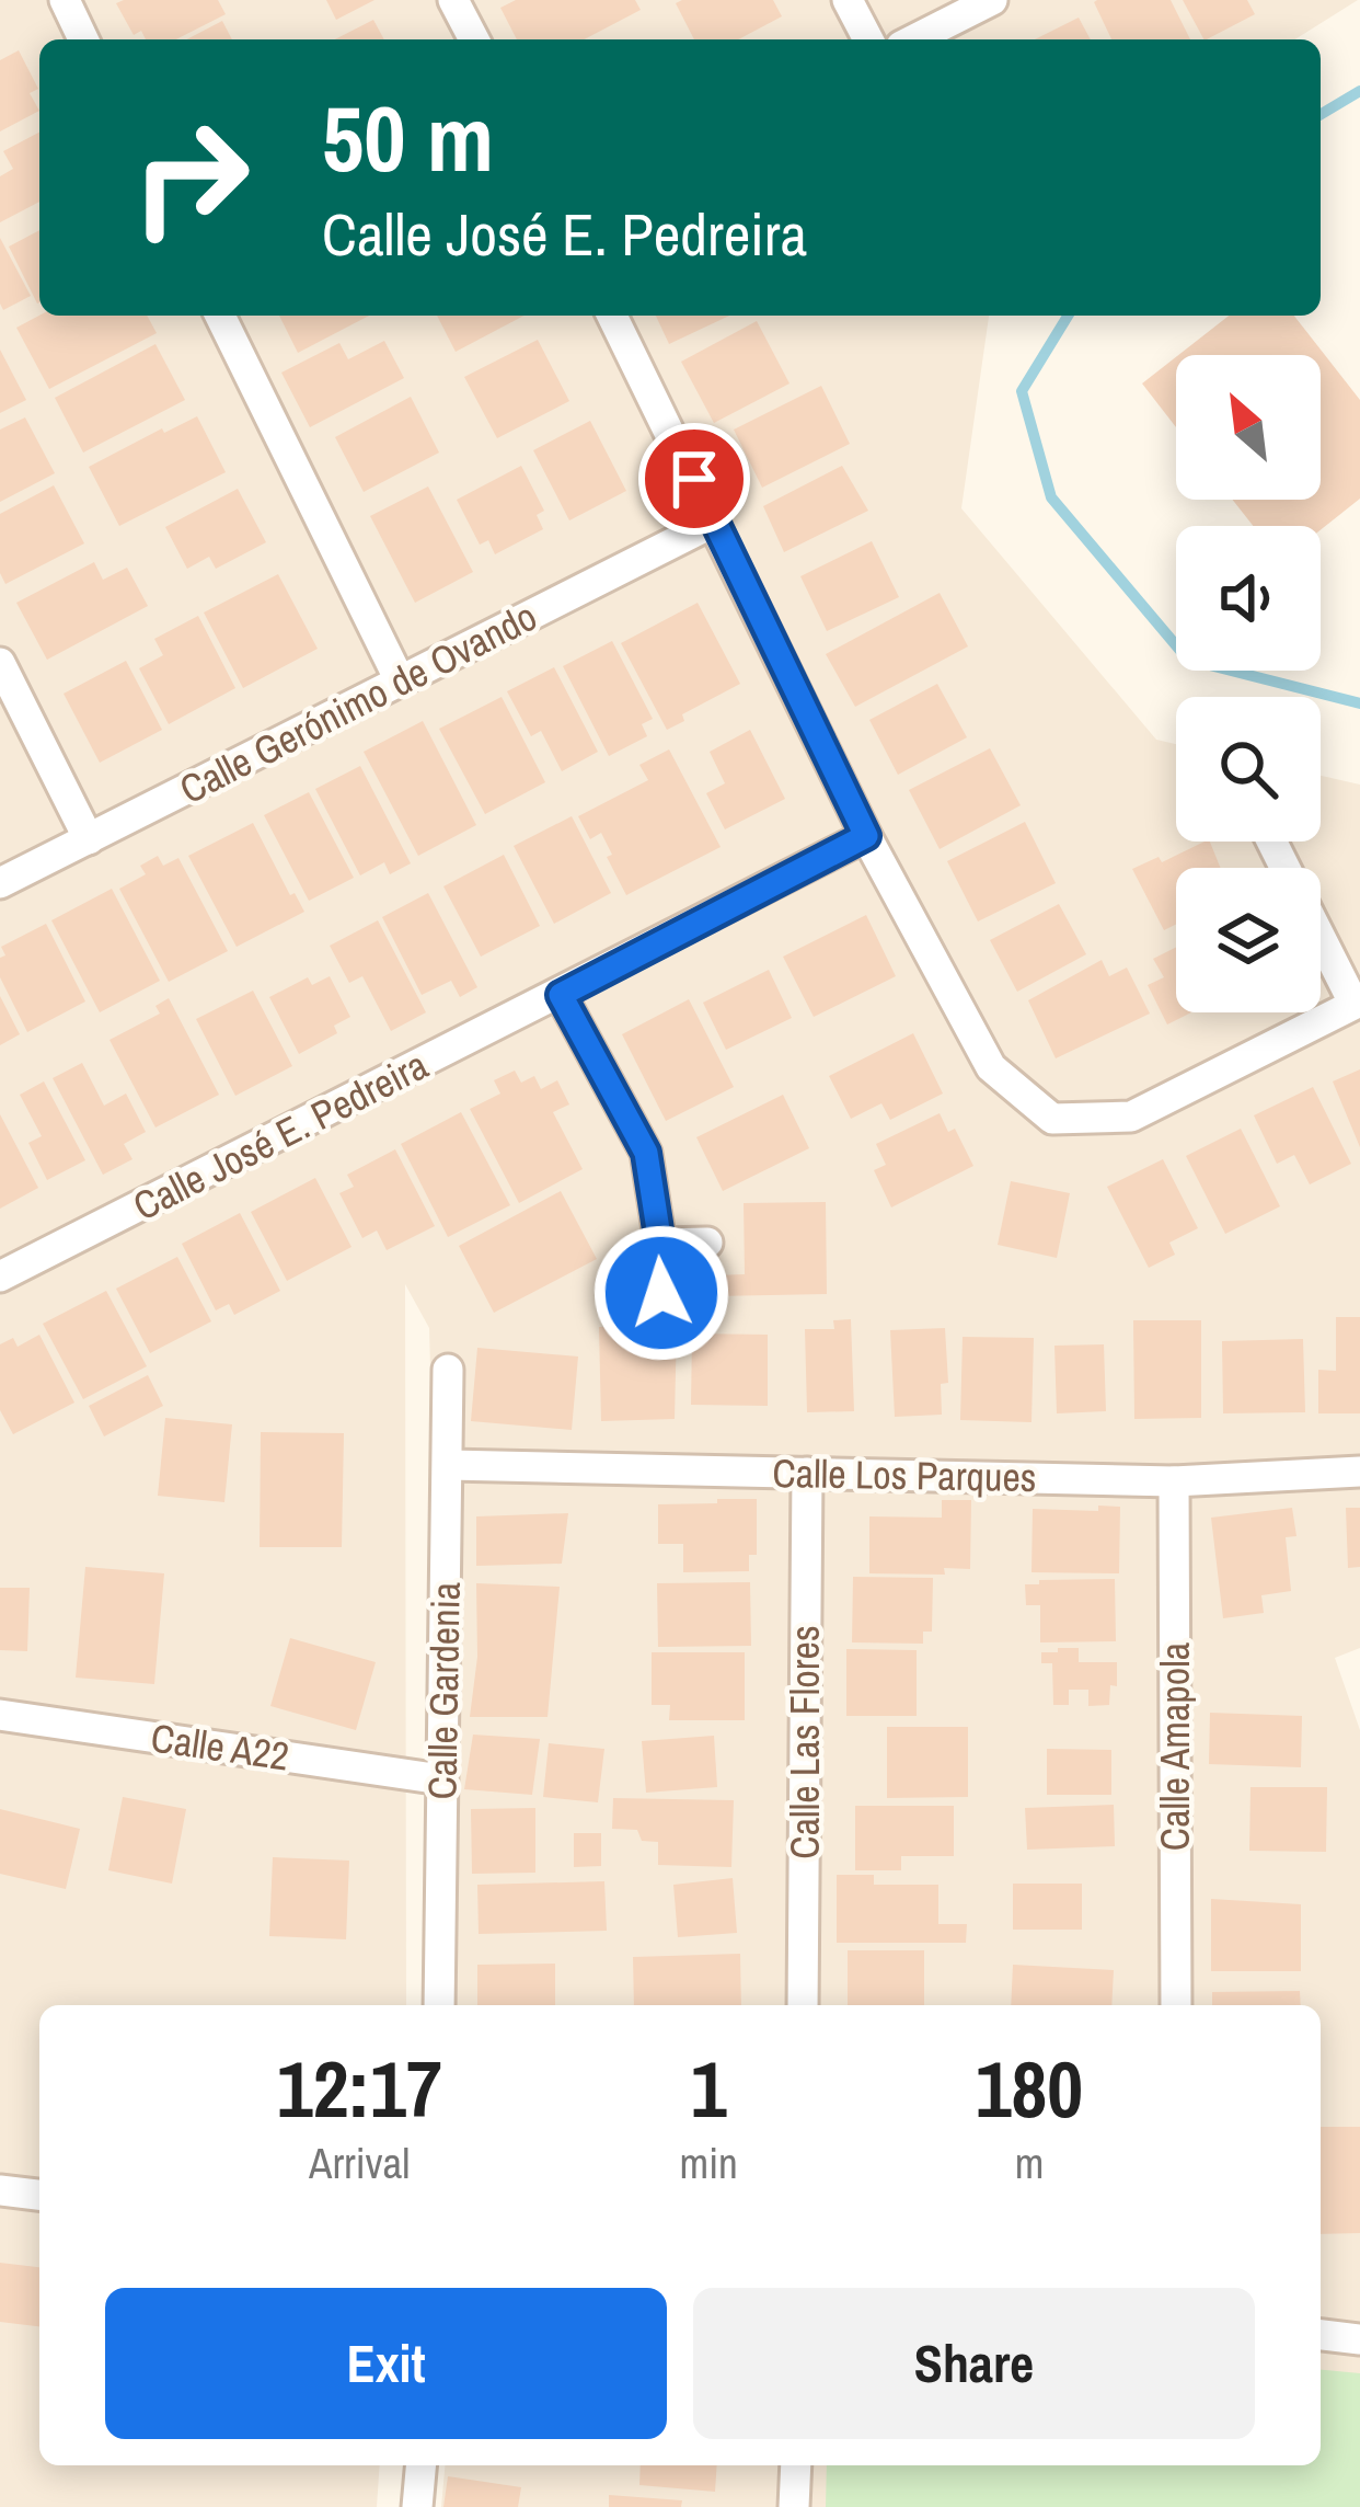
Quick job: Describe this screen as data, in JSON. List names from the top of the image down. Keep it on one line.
{"streets":{"street":["Calle Gerónimo de Ovando","Calle José E. Pedreira","Calle Los Parques","Calle Gardenia","Calle Las Flores","Calle A22","Calle Amapola"]},"crossings":[["Calle Los Parques","Calle Gardenia"],["Calle Los Parques","Calle Las Flores"],["Calle Los Parques","Calle Amapola"],["Calle Gardenia","Calle A22"]],"north":"top left","page":{"turn":["50 m","Calle José E. Pedreira"],"eta":["12:17","Arrival","1","min","180","m"],"buttons":["Exit","Share"]}}
